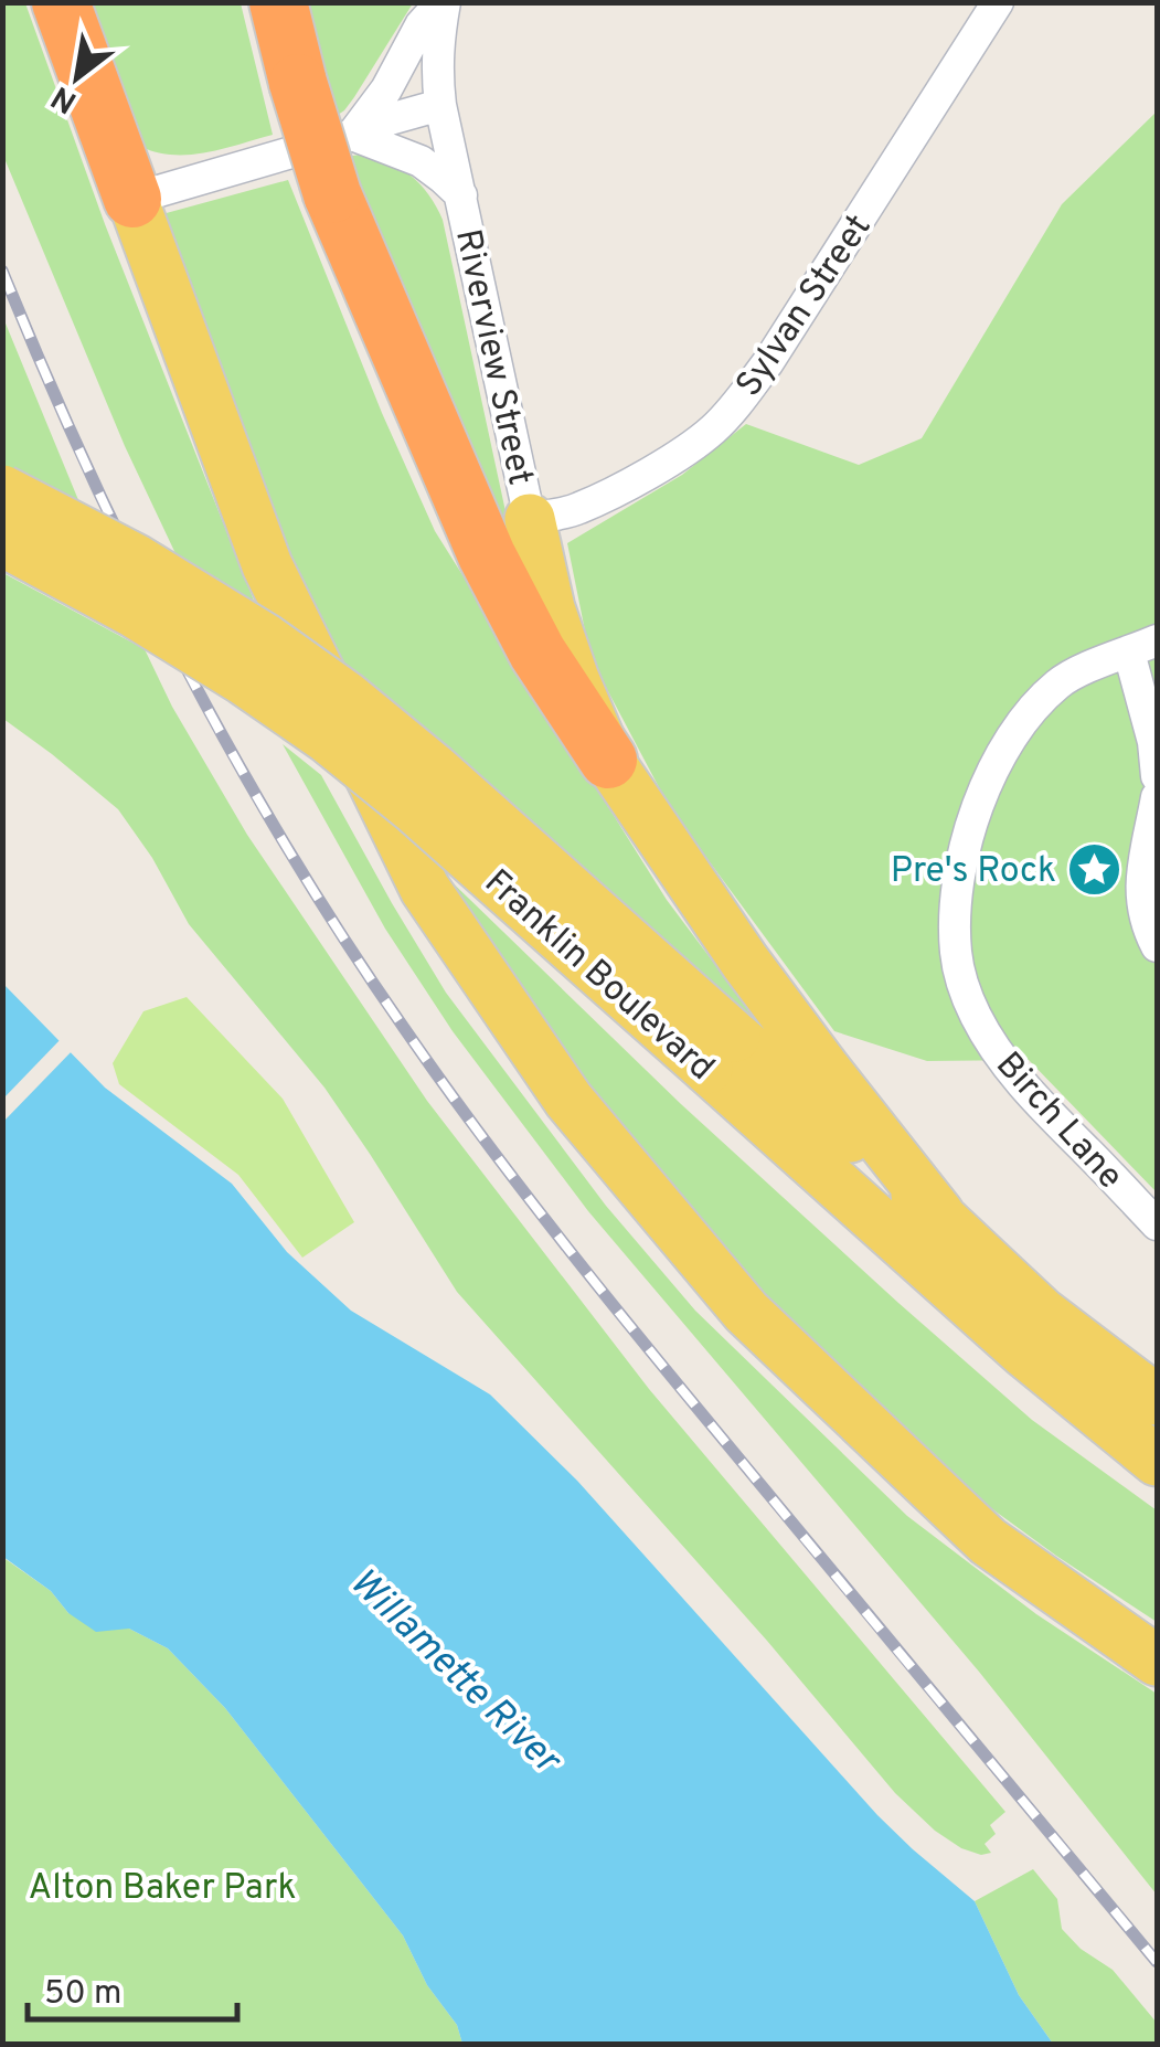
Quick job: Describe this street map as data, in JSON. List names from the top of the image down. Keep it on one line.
{"streets":{"main road":["Franklin Boulevard"],"street":["Sylvan Street","Riverview Street","Birch Lane"]},"crossings":[["Sylvan Street","Riverview Street"]],"water":["Willamette River"],"parks":["Alton Baker Park"],"places":{"place":["Pre's Rock"]},"scale_bar":"50 m","north":"bottom left"}
